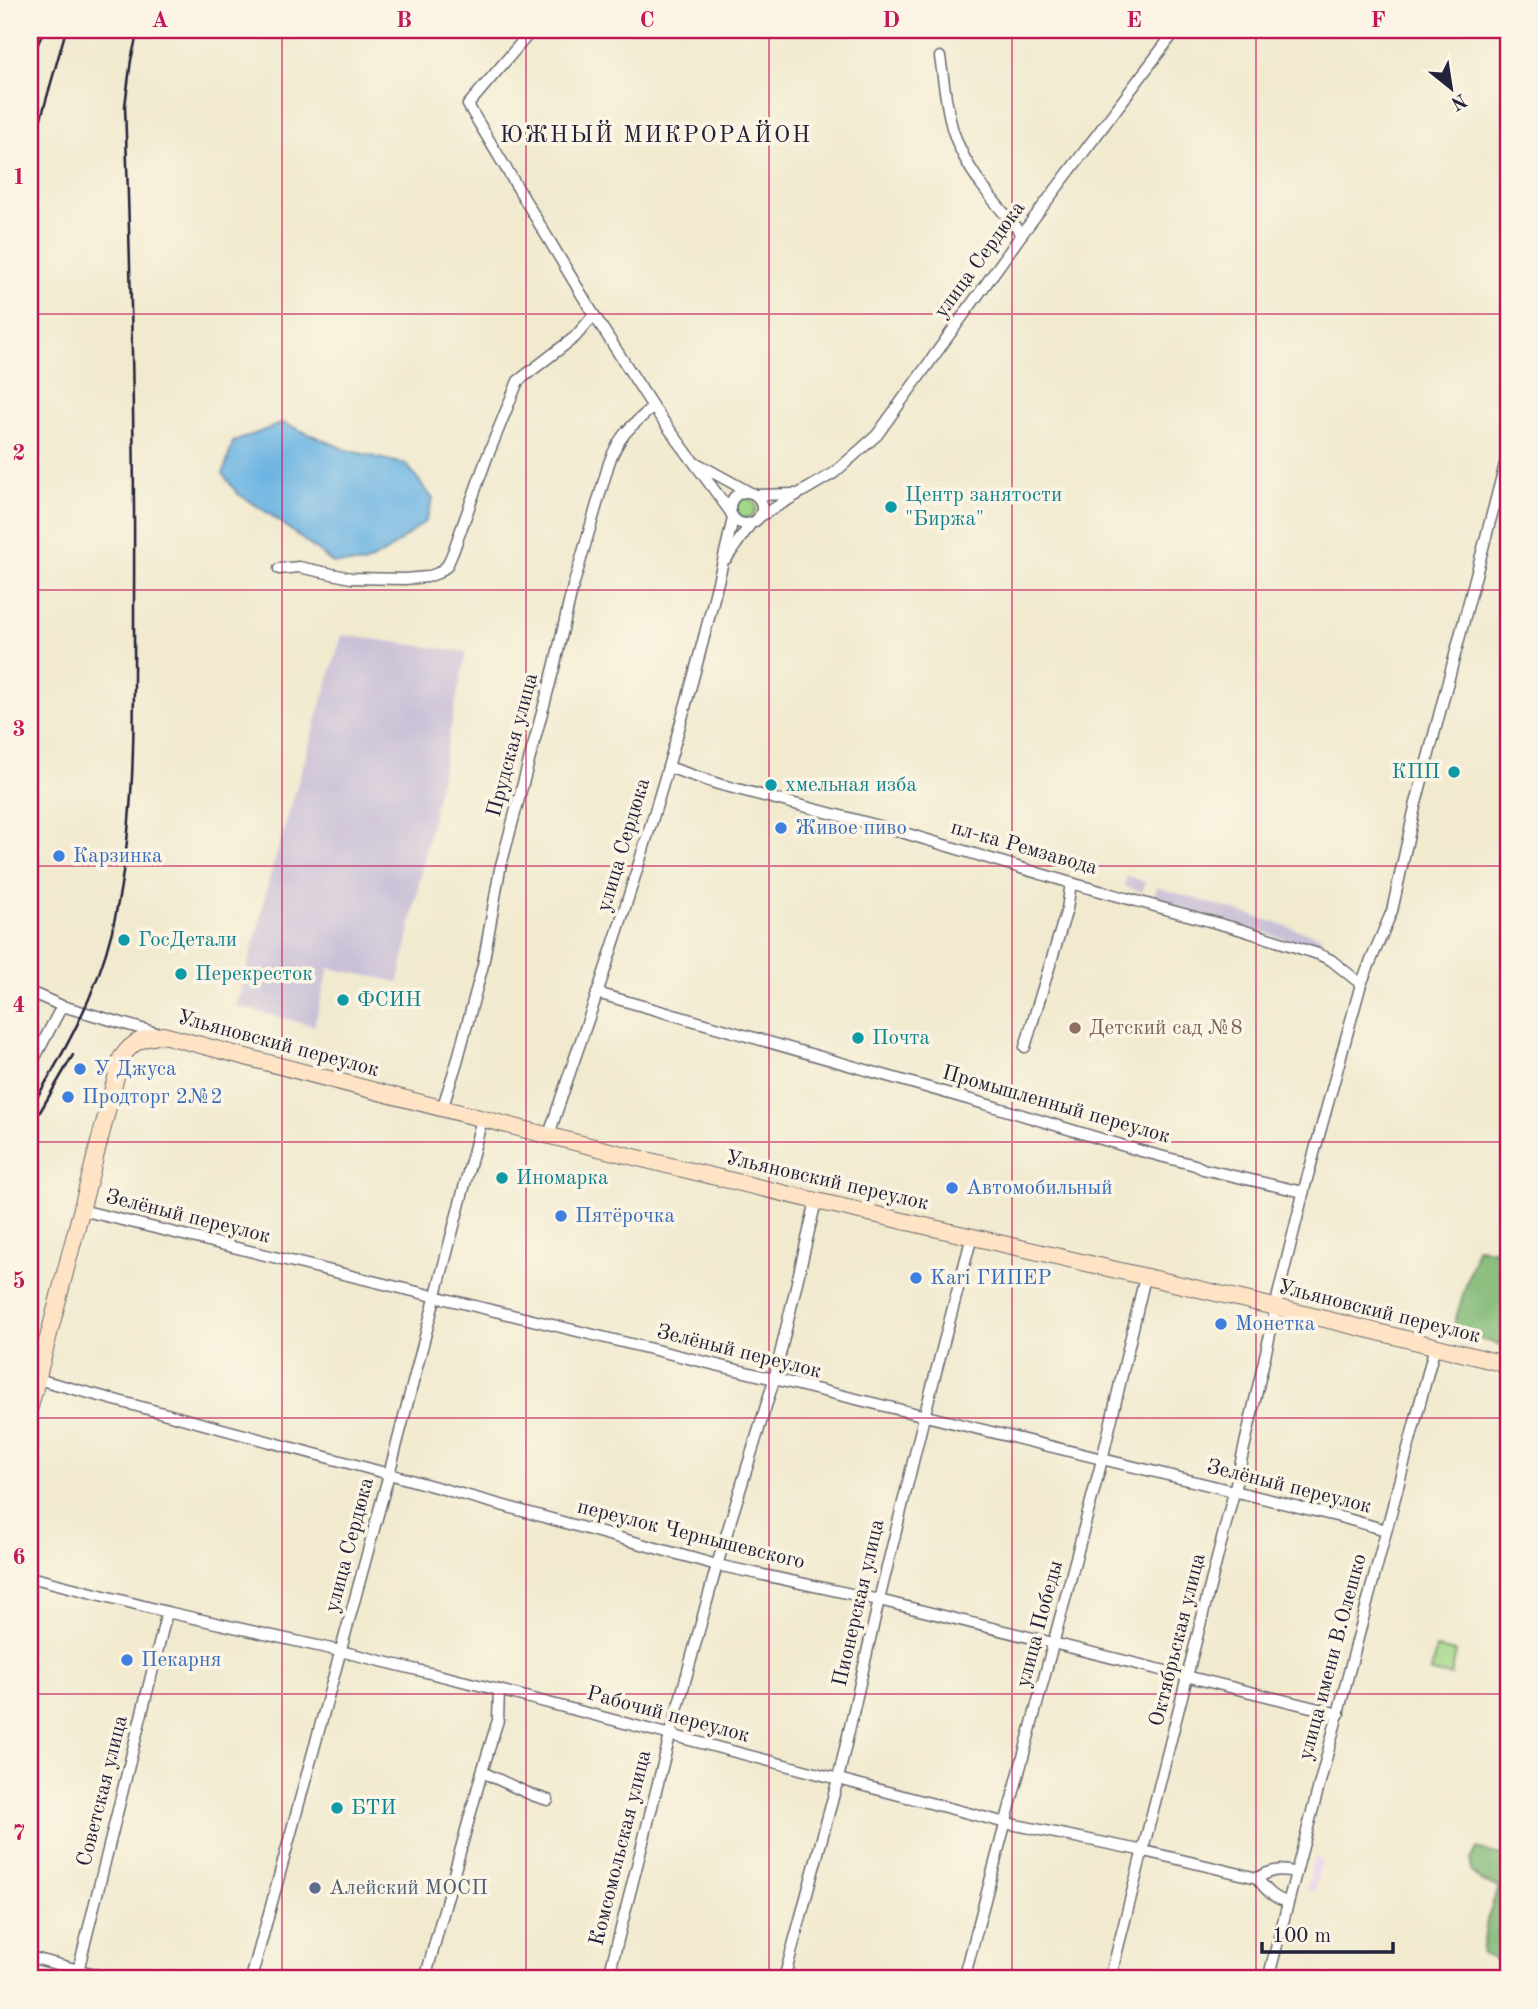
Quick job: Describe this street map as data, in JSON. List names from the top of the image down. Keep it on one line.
{"streets":{"main road":["Ульяновский переулок"],"street":["улица Сердюка","Прудская улица","пл-ка Ремзавода","Промышленный переулок","Зелёный переулок","переулок Чернышевского","Пионерская улица","улица Победы","Октябрьская улица","улица имени В.Олешко","Рабочий переулок","Советская улица","Комсомольская улица"]},"crossings":[["улица Сердюка","пл-ка Ремзавода"],["улица Сердюка","Ульяновский переулок"],["улица Сердюка","Промышленный переулок"],["улица Сердюка","Зелёный переулок"],["улица Сердюка","переулок Чернышевского"],["улица Сердюка","Рабочий переулок"],["Прудская улица","Ульяновский переулок"],["пл-ка Ремзавода","Октябрьская улица"],["Ульяновский переулок","Зелёный переулок"],["Ульяновский переулок","Пионерская улица"],["Ульяновский переулок","улица Победы"],["Ульяновский переулок","Октябрьская улица"],["Ульяновский переулок","улица имени В.Олешко"],["Ульяновский переулок","Комсомольская улица"],["Промышленный переулок","Октябрьская улица"],["Зелёный переулок","Пионерская улица"],["Зелёный переулок","улица Победы"],["Зелёный переулок","Октябрьская улица"],["Зелёный переулок","улица имени В.Олешко"],["Зелёный переулок","Комсомольская улица"],["переулок Чернышевского","Пионерская улица"],["переулок Чернышевского","улица Победы"],["переулок Чернышевского","Октябрьская улица"],["переулок Чернышевского","улица имени В.Олешко"],["переулок Чернышевского","Комсомольская улица"],["Пионерская улица","Рабочий переулок"],["улица Победы","Рабочий переулок"],["Октябрьская улица","Рабочий переулок"],["улица имени В.Олешко","Рабочий переулок"],["Рабочий переулок","Советская улица"],["Рабочий переулок","Комсомольская улица"]],"districts":["ЮЖНЫЙ МИКРОРАЙОН"],"places":["Центр занятости \"Биржа\"","КПП","хмельная изба","Живое пиво","Карзинка","ГосДетали","Перекресток","ФСИН","Детский сад №8","Почта","У Джуса","Продторг 2№2","Иномарка","Автомобильный","Пятёрочка","Kari ГИПЕР","Монетка","Пекарня","БТИ","Алейский МОСП"],"scale_bar":"100 m","north":"bottom right","grid":{"columns":["A","B","C","D","E","F"],"rows":["1","2","3","4","5","6","7"]}}
